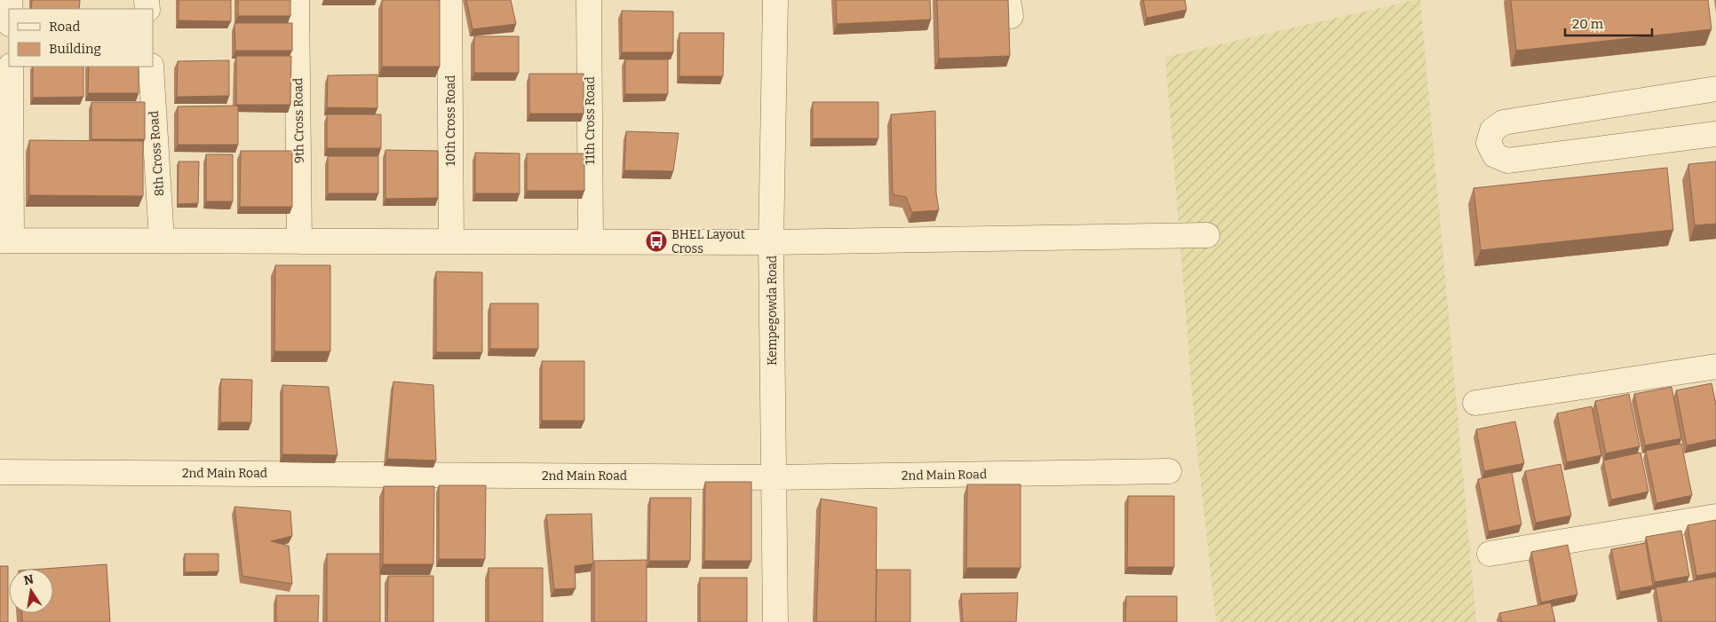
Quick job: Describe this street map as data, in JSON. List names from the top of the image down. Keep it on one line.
{"streets":{"street":["9th Cross Road","10th Cross Road","11th Cross Road","8th Cross Road","Kempegowda Road","2nd Main Road"]},"crossings":[["Kempegowda Road","2nd Main Road"]],"places":{"bus stop":["BHEL Layout Cross"]},"legend":["Road","Building"],"scale_bar":"20 m","north":"top"}
